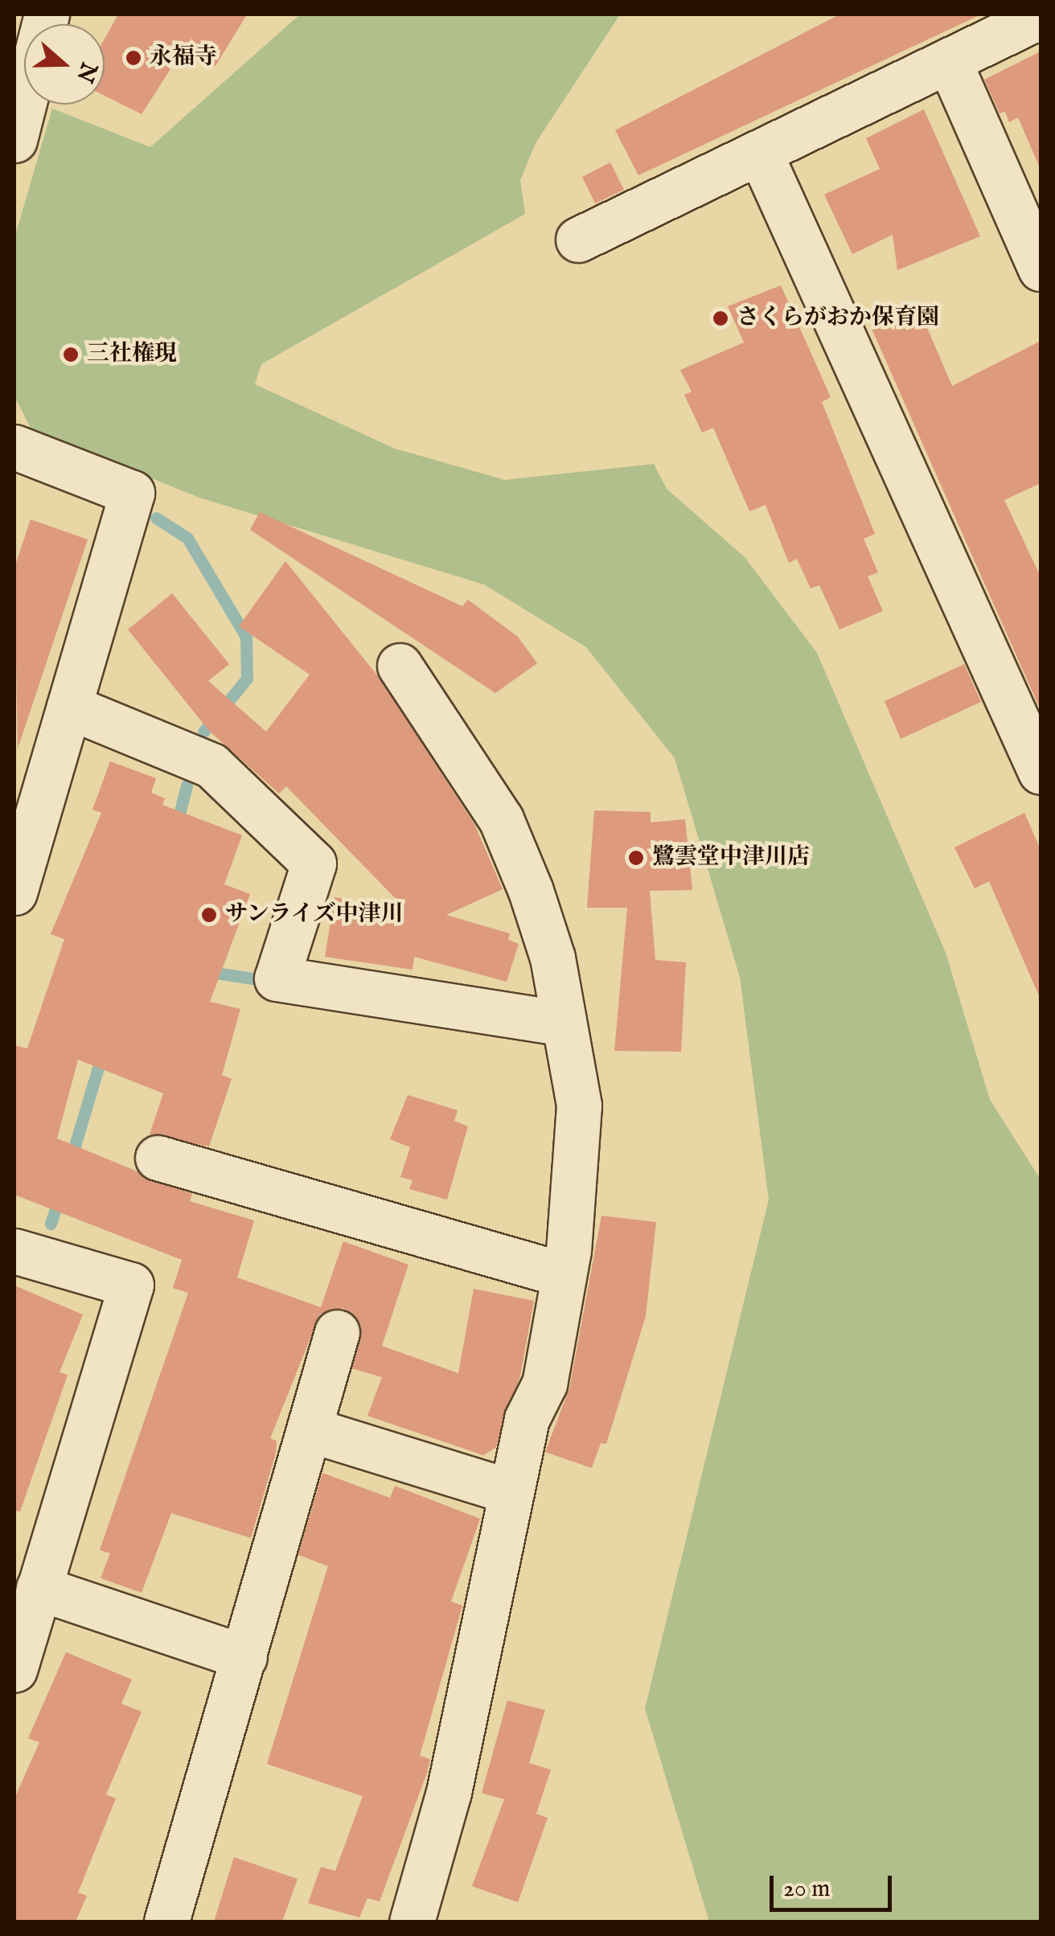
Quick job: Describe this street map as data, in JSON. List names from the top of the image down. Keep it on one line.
{"places":["永福寺","さくらがおか保育園","三社権現","鷺雲堂中津川店","サンライズ中津川"],"scale_bar":"20 m","north":"right"}
